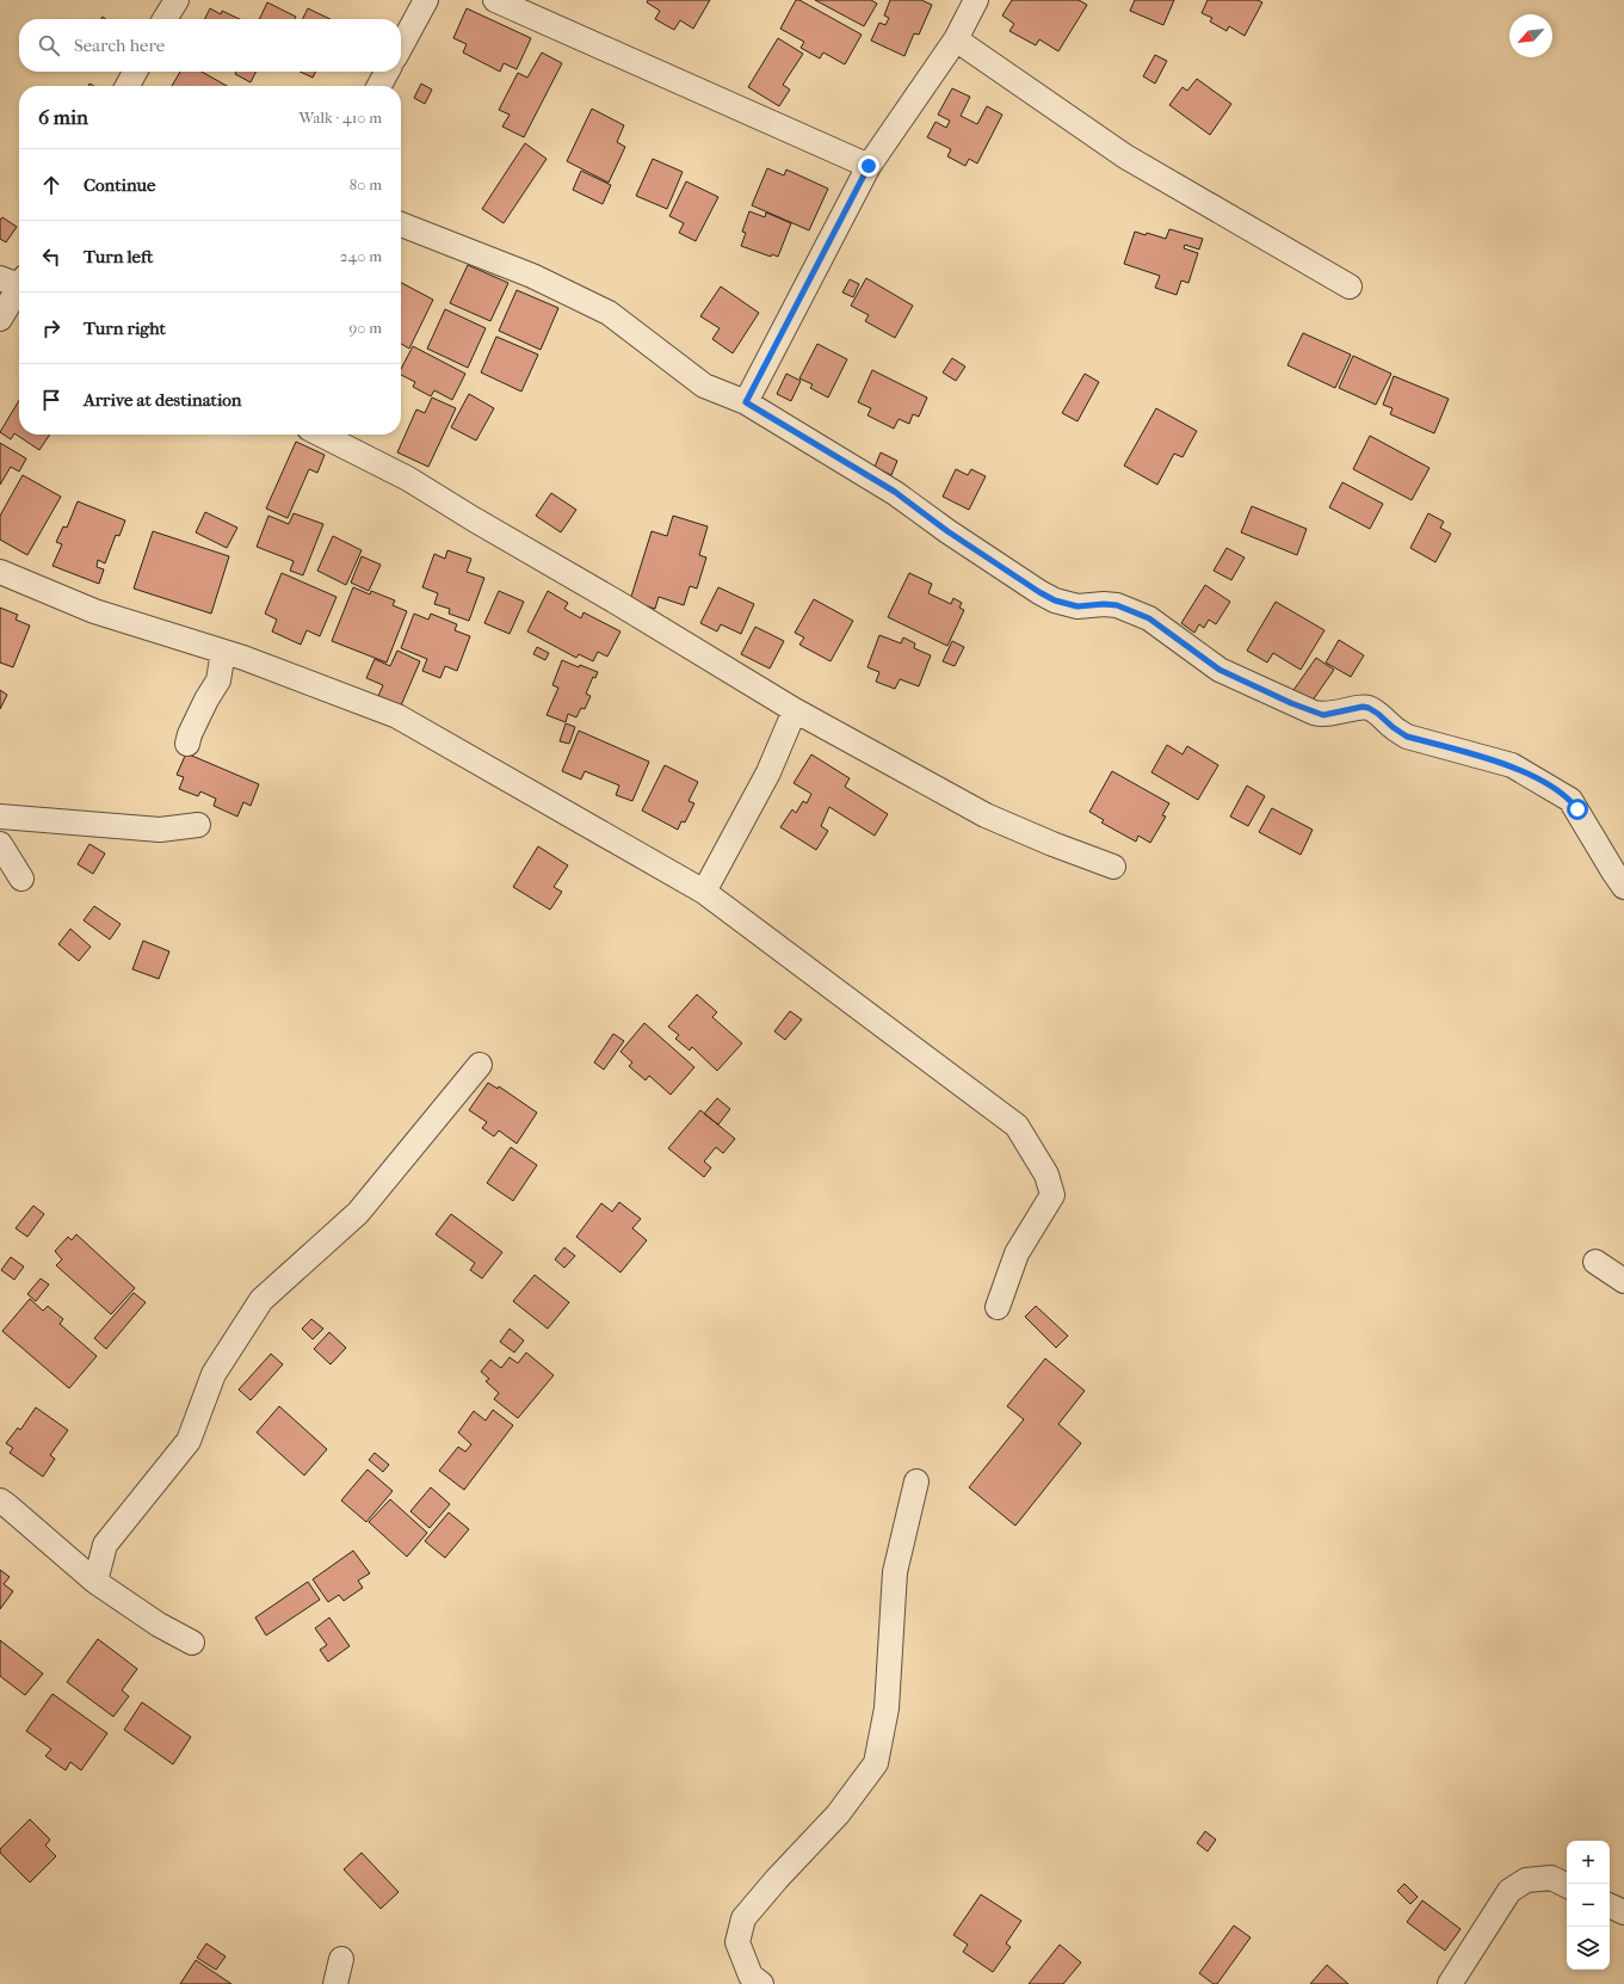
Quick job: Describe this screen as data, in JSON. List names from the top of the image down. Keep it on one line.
{"north":"bottom left","page":{"search":"Search here","heading":["6 min","Walk · 410 m"],"list":[["Continue","80 m"],["Turn left","240 m"],["Turn right","90 m"],"Arrive at destination"],"map_buttons":["+","−"]}}
